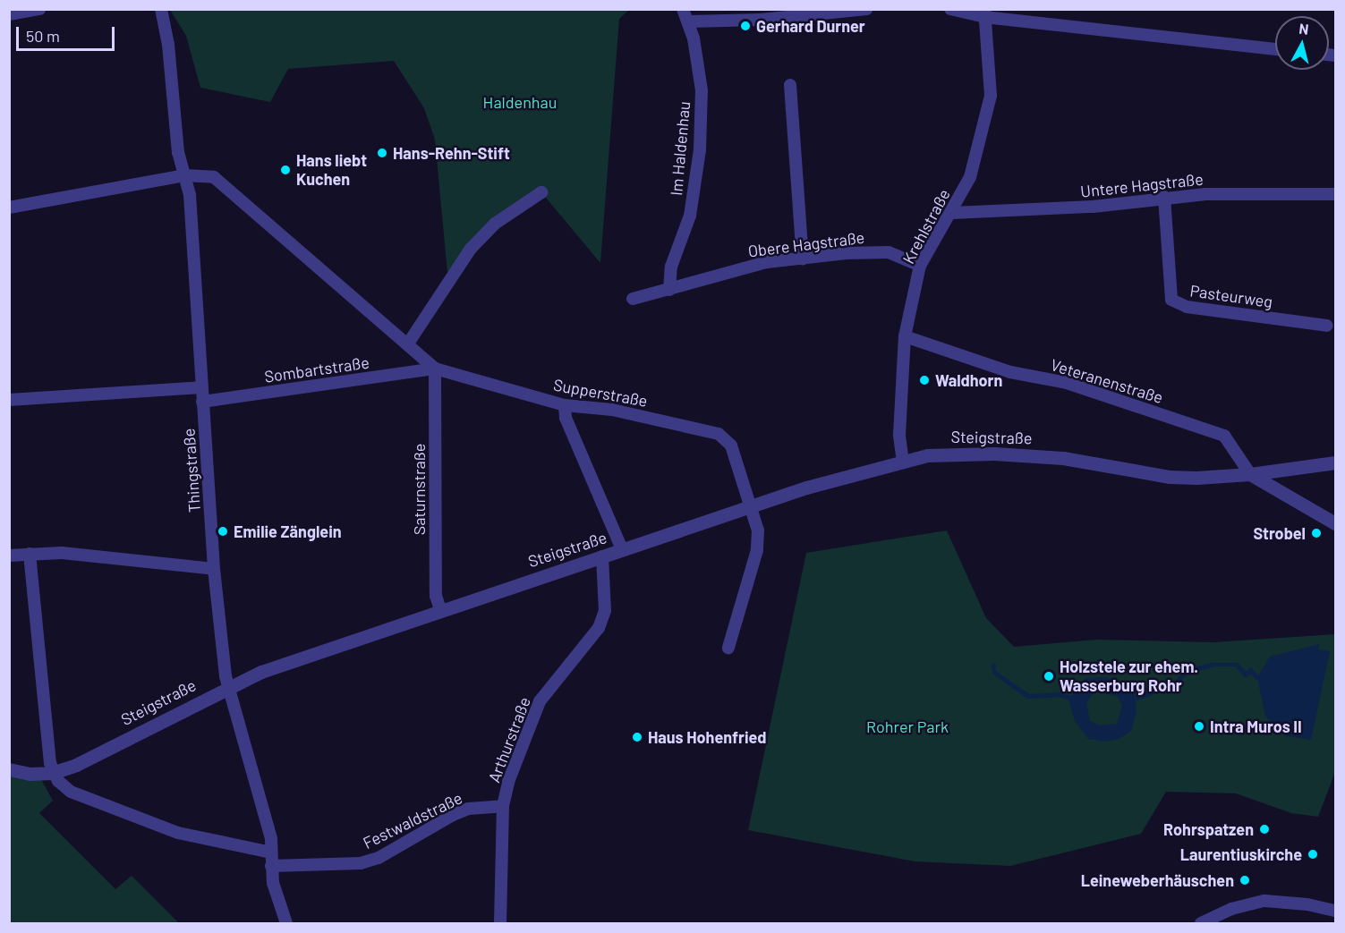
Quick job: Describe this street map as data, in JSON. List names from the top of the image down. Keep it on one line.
{"streets":{"street":["Im Haldenhau","Untere Hagstraße","Krehlstraße","Obere Hagstraße","Pasteurweg","Sombartstraße","Veteranenstraße","Supperstraße","Steigstraße","Thingstraße","Saturnstraße","Arthurstraße","Festwaldstraße"]},"crossings":[["Im Haldenhau","Obere Hagstraße"],["Untere Hagstraße","Krehlstraße"],["Untere Hagstraße","Pasteurweg"],["Krehlstraße","Obere Hagstraße"],["Krehlstraße","Veteranenstraße"],["Krehlstraße","Steigstraße"],["Sombartstraße","Supperstraße"],["Sombartstraße","Thingstraße"],["Sombartstraße","Saturnstraße"],["Veteranenstraße","Steigstraße"],["Supperstraße","Steigstraße"],["Supperstraße","Thingstraße"],["Supperstraße","Saturnstraße"],["Steigstraße","Thingstraße"],["Steigstraße","Saturnstraße"],["Steigstraße","Arthurstraße"],["Thingstraße","Festwaldstraße"],["Arthurstraße","Festwaldstraße"]],"parks":["Haldenhau","Rohrer Park"],"places":["Gerhard Durner","Hans-Rehn-Stift","Hans liebt Kuchen","Waldhorn","Emilie Zänglein","Strobel","Holzstele zur ehem. Wasserburg Rohr","Intra Muros II","Haus Hohenfried","Rohrspatzen","Laurentiuskirche","Leineweberhäuschen"],"scale_bar":"50 m","north":"top"}
